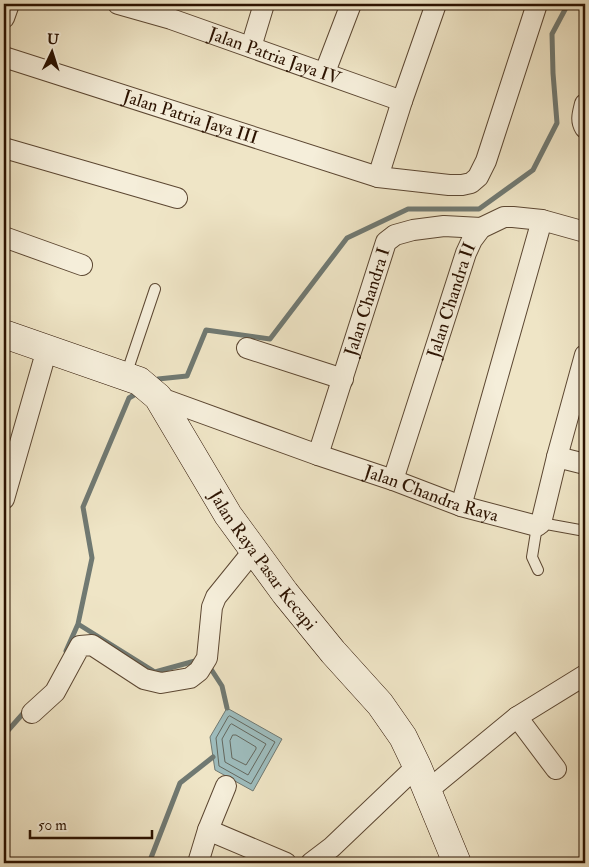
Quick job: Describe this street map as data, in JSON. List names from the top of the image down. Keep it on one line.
{"streets":{"street":["Jalan Patria Jaya IV","Jalan Patria Jaya III","Jalan Chandra I","Jalan Chandra II","Jalan Chandra Raya","Jalan Raya Pasar Kecapi"]},"crossings":[["Jalan Chandra I","Jalan Chandra II"],["Jalan Chandra I","Jalan Chandra Raya"],["Jalan Chandra II","Jalan Chandra Raya"],["Jalan Chandra Raya","Jalan Raya Pasar Kecapi"]],"scale_bar":"50 m","north":"top"}
